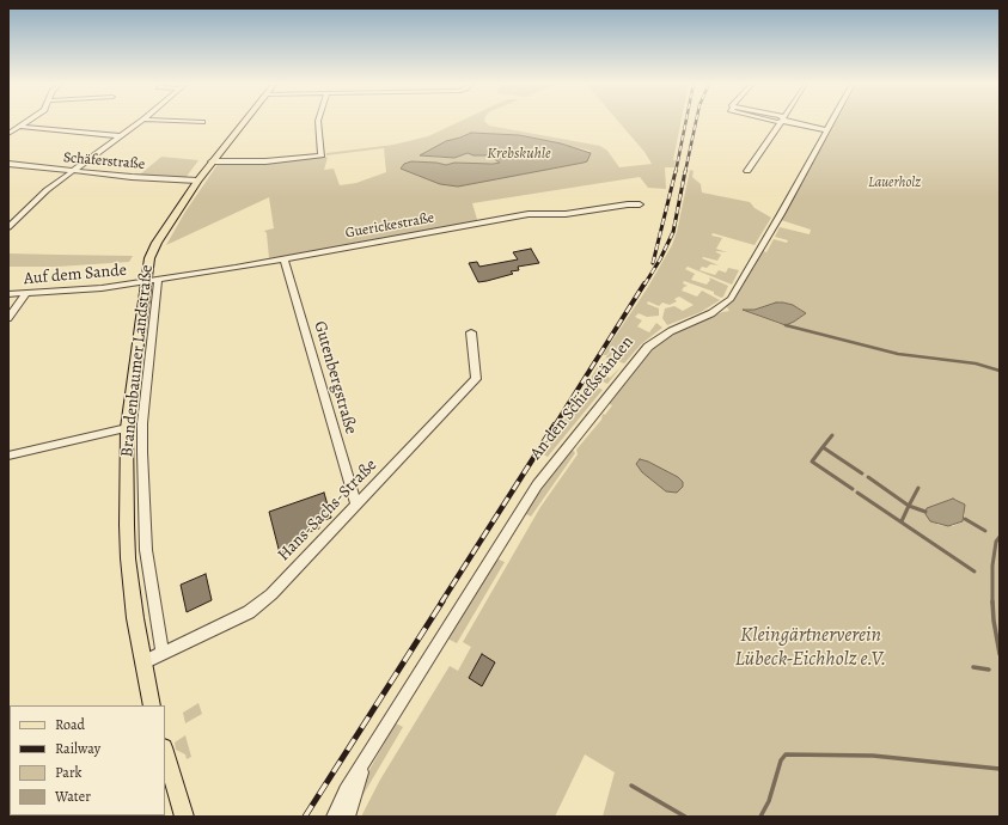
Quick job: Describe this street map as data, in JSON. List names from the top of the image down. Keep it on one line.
{"streets":{"main road":["Brandenbaumer Landstraße"],"street":["Schäferstraße","Guerickestraße","Auf dem Sande","Gutenbergstraße","An den Schießständen","Hans-Sachs-Straße"]},"crossings":[["Schäferstraße","Brandenbaumer Landstraße"],["Guerickestraße","Auf dem Sande"],["Guerickestraße","Brandenbaumer Landstraße"],["Guerickestraße","Gutenbergstraße"],["Auf dem Sande","Brandenbaumer Landstraße"],["Brandenbaumer Landstraße","Hans-Sachs-Straße"],["Gutenbergstraße","Hans-Sachs-Straße"]],"water":["Krebskuhle"],"parks":["Lauerholz","Kleingärtnerverein Lübeck-Eichholz e.V."],"legend":["Road","Railway","Park","Water"]}
